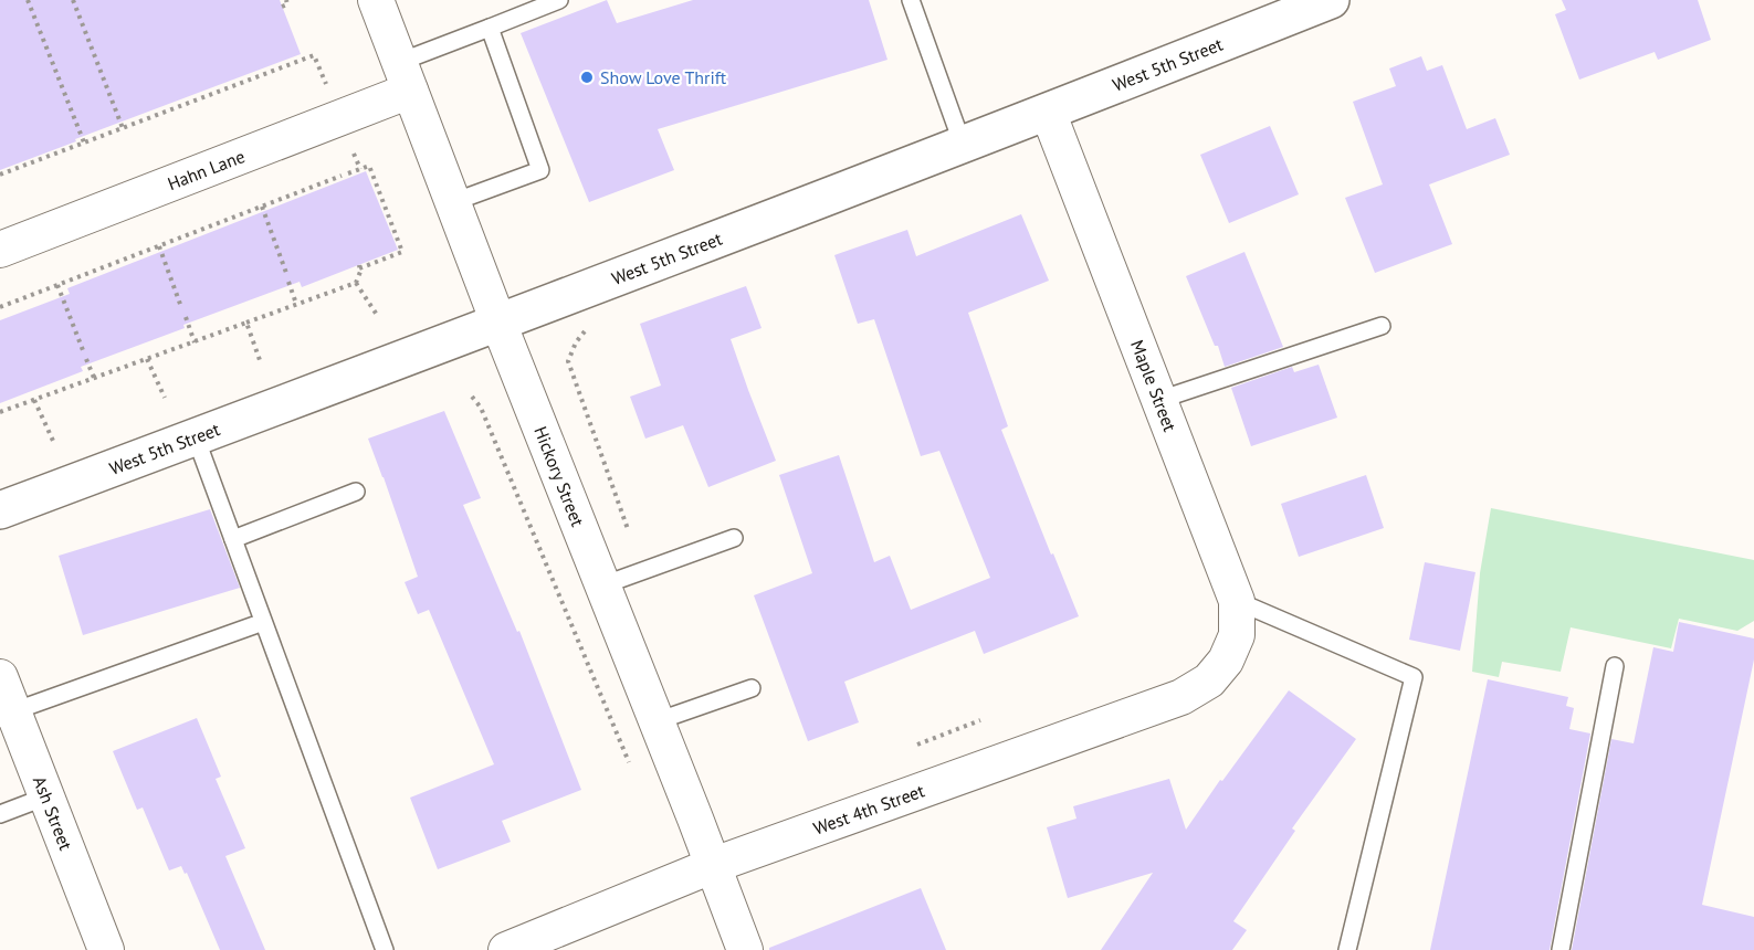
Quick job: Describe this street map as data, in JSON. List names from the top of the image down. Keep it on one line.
{"streets":{"street":["West 5th Street","Hahn Lane","Maple Street","Hickory Street","West 4th Street","Ash Street"]},"crossings":[["West 5th Street","Maple Street"],["West 5th Street","Hickory Street"],["Hahn Lane","Hickory Street"],["Maple Street","West 4th Street"],["Hickory Street","West 4th Street"]],"places":["Show Love Thrift"]}
